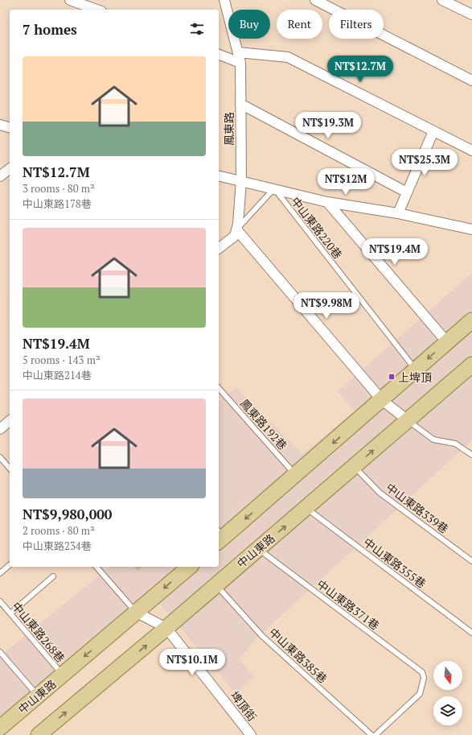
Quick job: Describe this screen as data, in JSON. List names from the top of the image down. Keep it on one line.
{"streets":{"main road":["中山東路"],"street":["鳳東路","埤頂街"],"lane":["中山東路220巷","鳳東路192巷","中山東路339巷","中山東路355巷","中山東路371巷","中山東路268巷","中山東路385巷"]},"crossings":[["中山東路339巷","中山東路"],["中山東路","中山東路355巷"],["中山東路","中山東路371巷"],["中山東路","中山東路268巷"],["中山東路","中山東路385巷"],["中山東路","埤頂街"]],"places":{"transit":["上埤頂"]},"north":"bottom","page":{"chip":["Buy","Rent","Filters"],"heading":"7 homes","list":[{"name":"NT$12.7M","note":"3 rooms · 80 m² · 中山東路178巷"},{"name":"NT$19.4M","note":"5 rooms · 143 m² · 中山東路214巷"},{"name":"NT$9,980,000","note":"2 rooms · 80 m² · 中山東路234巷"}],"price":["NT$12.7M","NT$19.3M","NT$25.3M","NT$12M","NT$19.4M","NT$9.98M","NT$10.1M"]}}
